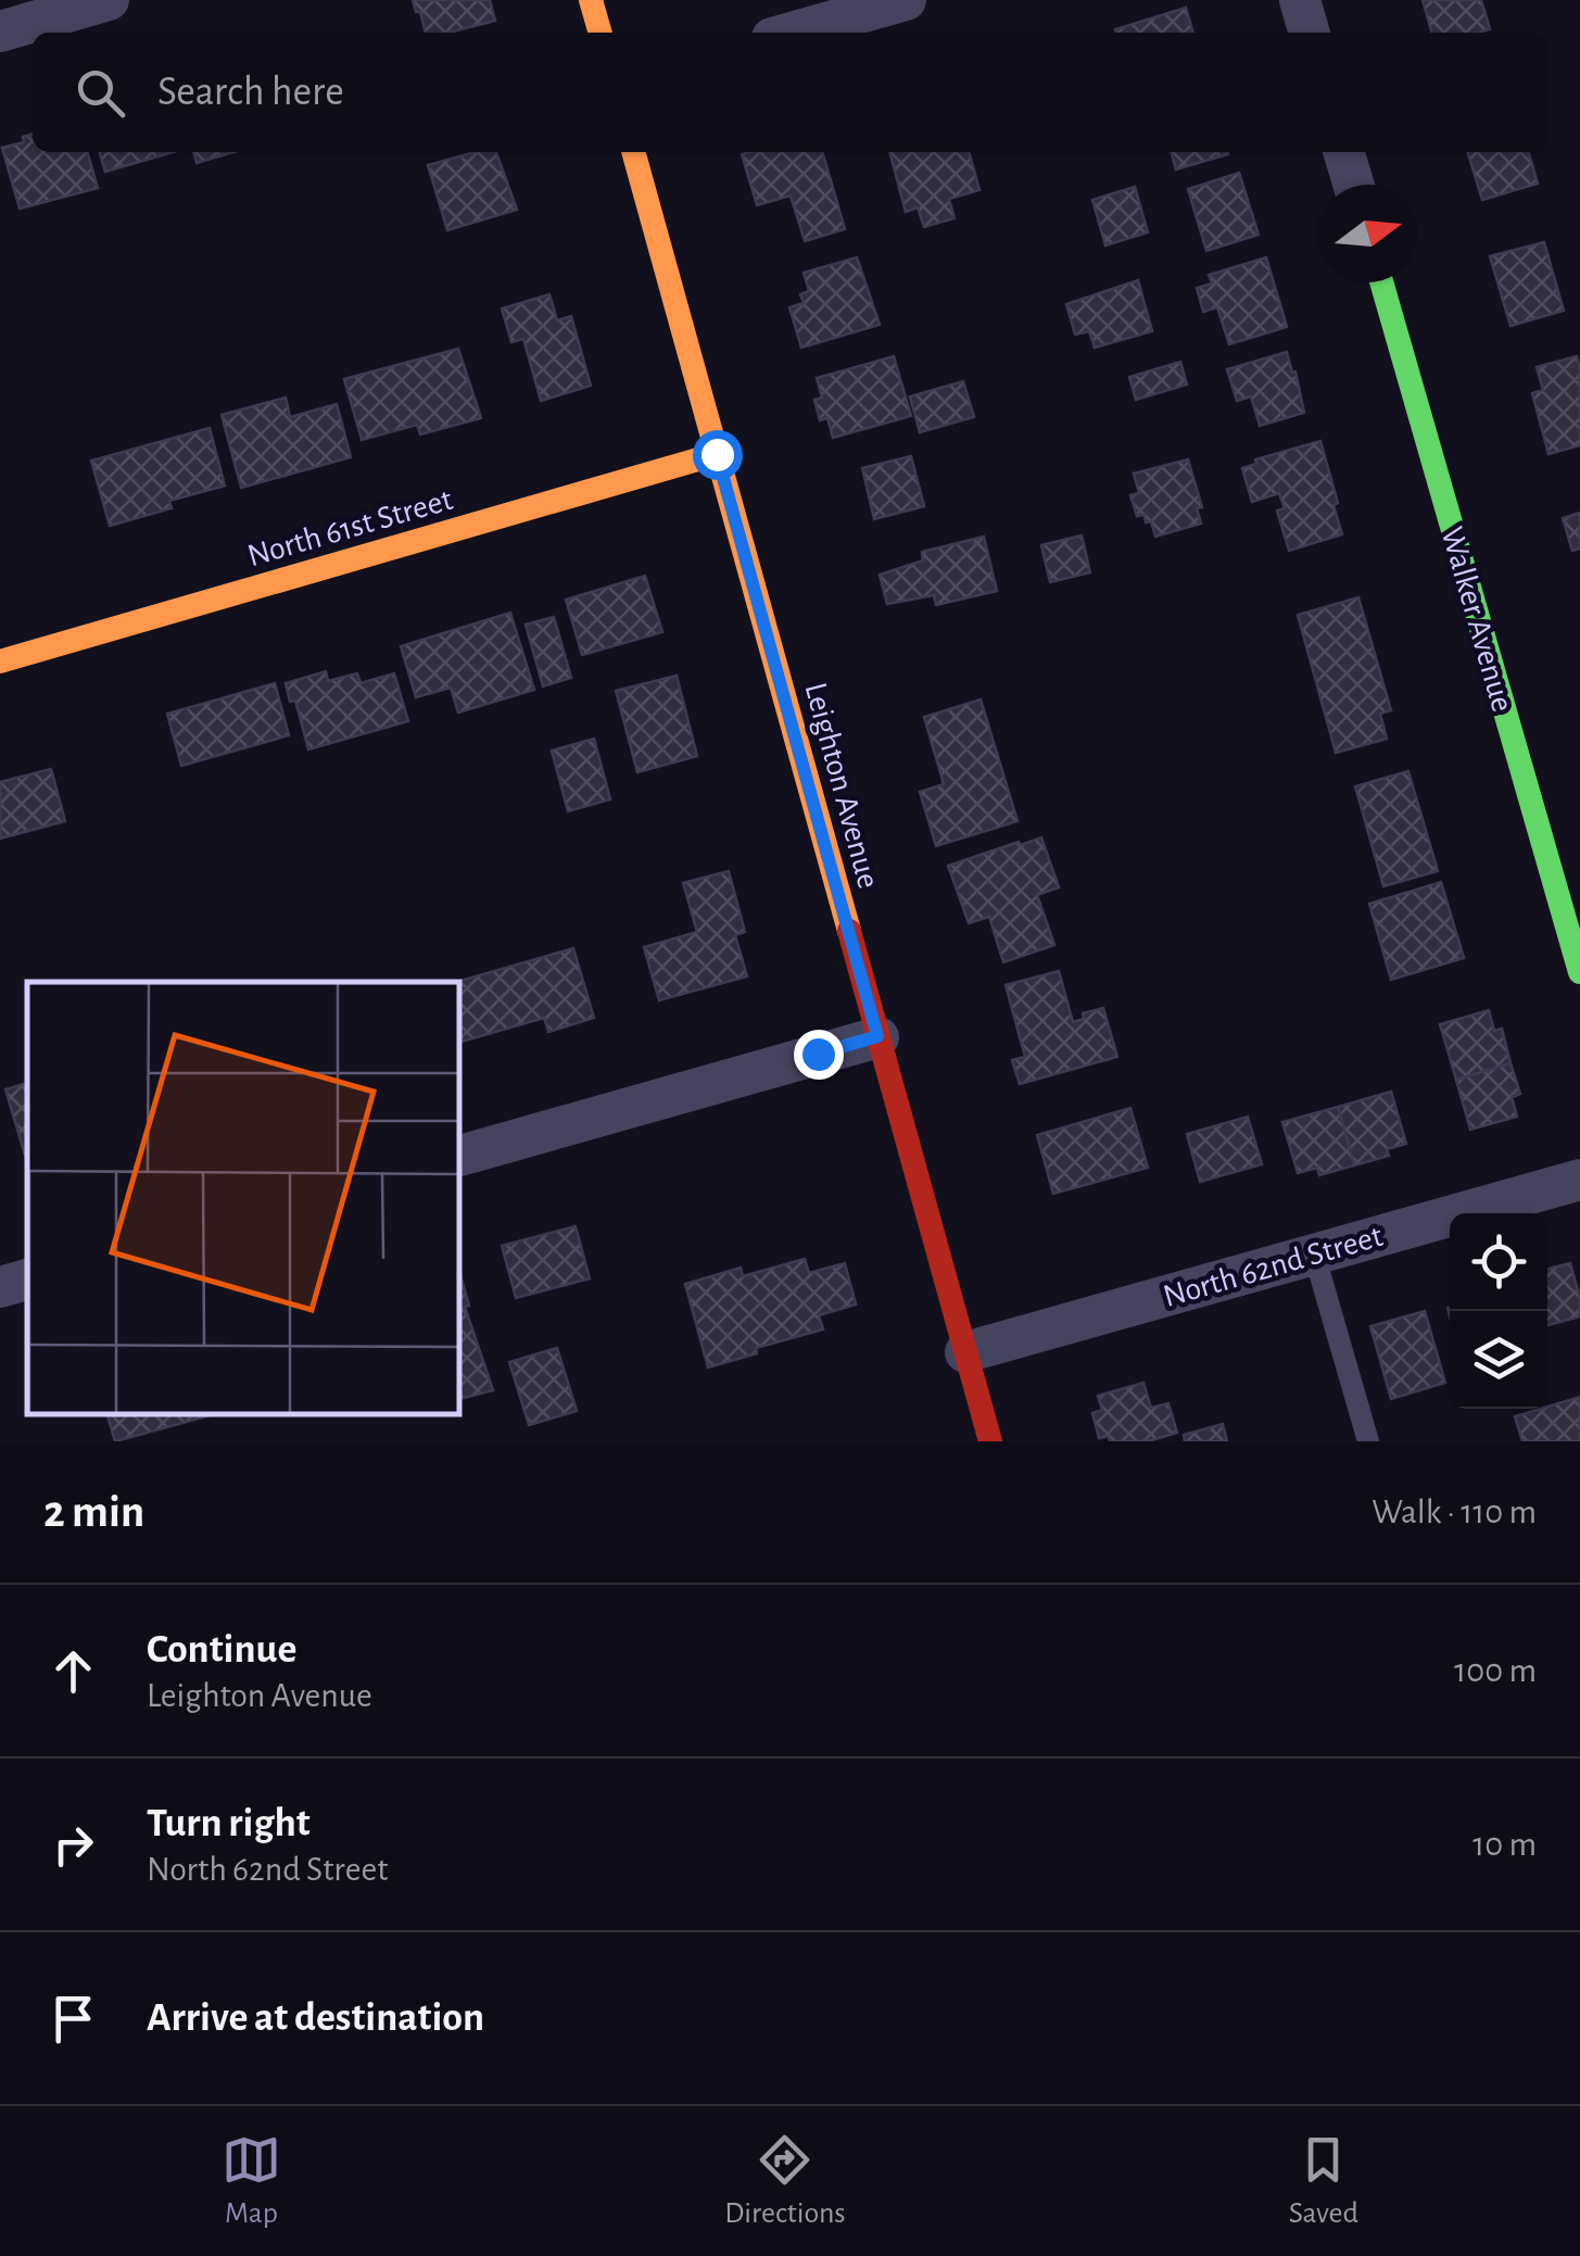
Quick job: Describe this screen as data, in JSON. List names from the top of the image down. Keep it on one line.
{"streets":{"street":["North 61st Street","Walker Avenue","Leighton Avenue","North 62nd Street"]},"crossings":[["North 61st Street","Leighton Avenue"],["Leighton Avenue","North 62nd Street"]],"north":"right","page":{"search":"Search here","heading":["2 min","Walk · 110 m"],"list":[["Continue","Leighton Avenue","100 m"],["Turn right","North 62nd Street","10 m"],"Arrive at destination"],"nav":["Map","Directions","Saved"]}}
